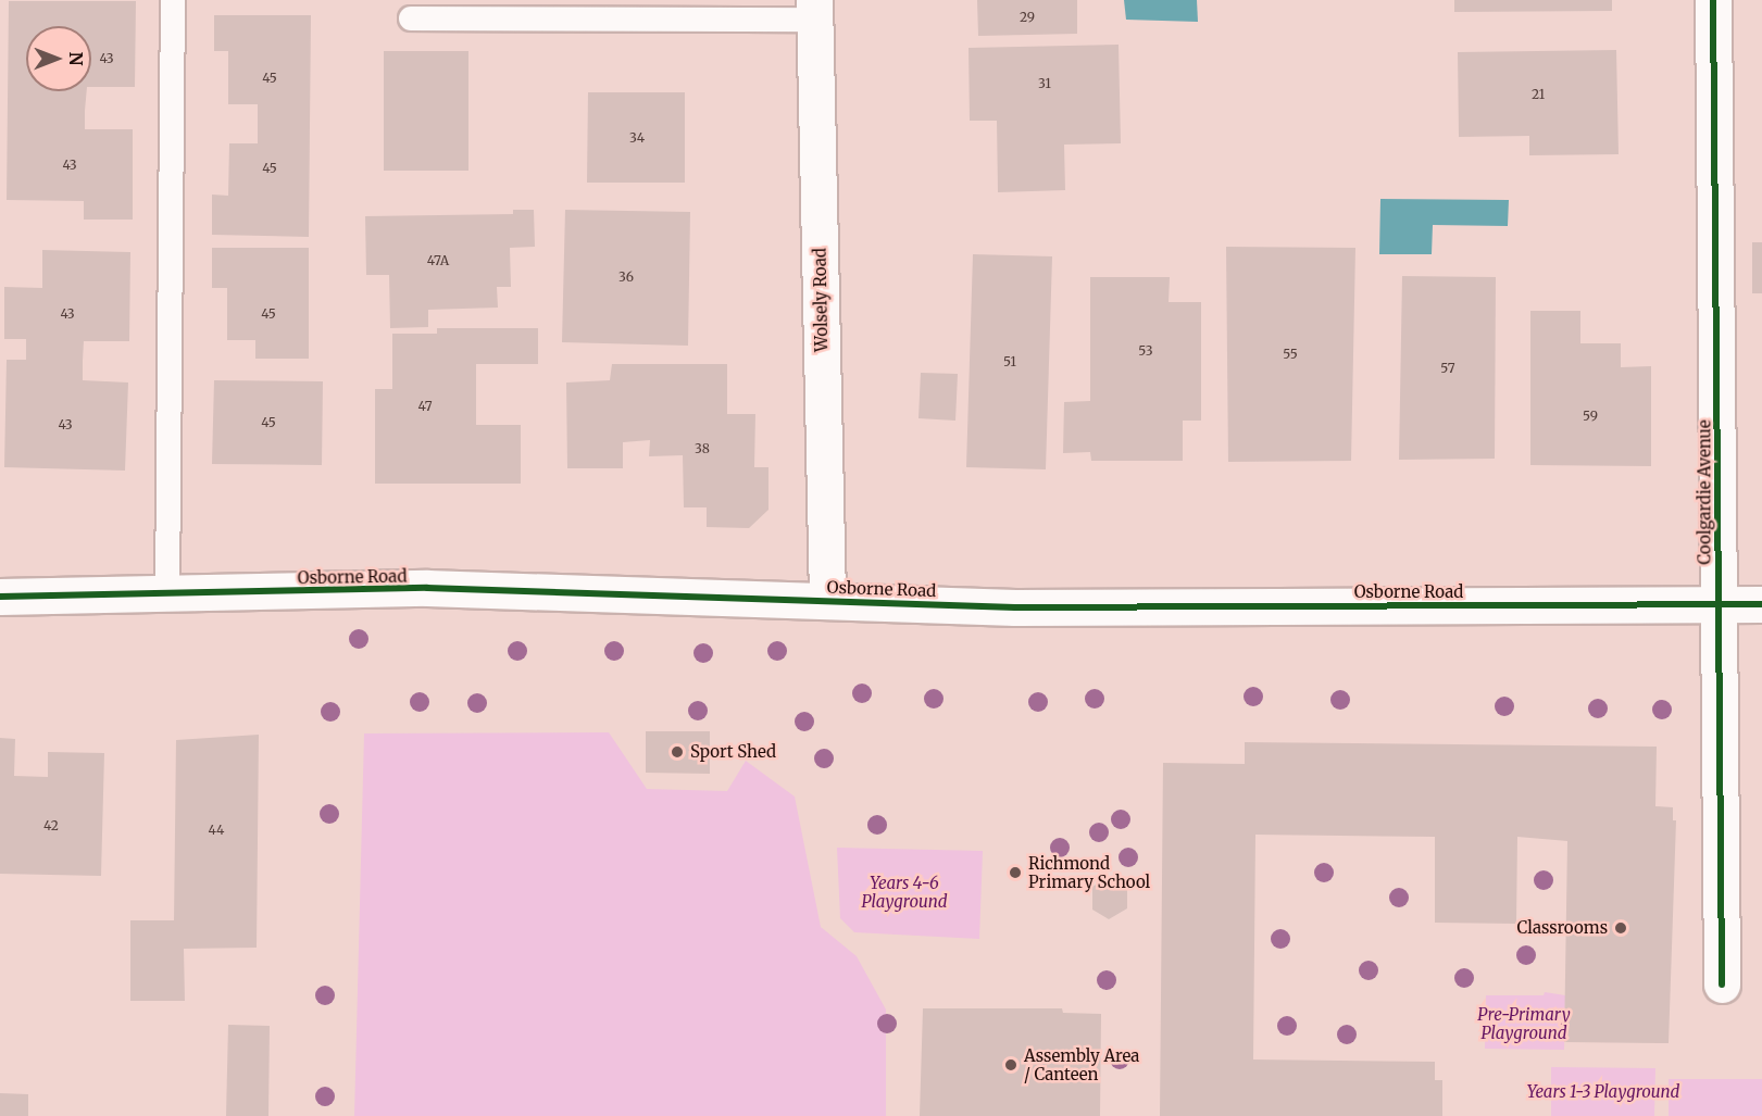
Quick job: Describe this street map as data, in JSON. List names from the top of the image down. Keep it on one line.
{"streets":{"street":["Wolsely Road","Coolgardie Avenue","Osborne Road"]},"crossings":[["Wolsely Road","Osborne Road"],["Coolgardie Avenue","Osborne Road"]],"parks":["Years 4-6 Playground","Pre-Primary Playground","Years 1-3 Playground"],"places":["Sport Shed","Richmond Primary School","Classrooms","Assembly Area / Canteen"],"house_numbers":["29","43","45","31","21","34","43","45","47A","36","43","45","53","55","51","57","47","59","45","43","38","42","44"],"north":"right"}
